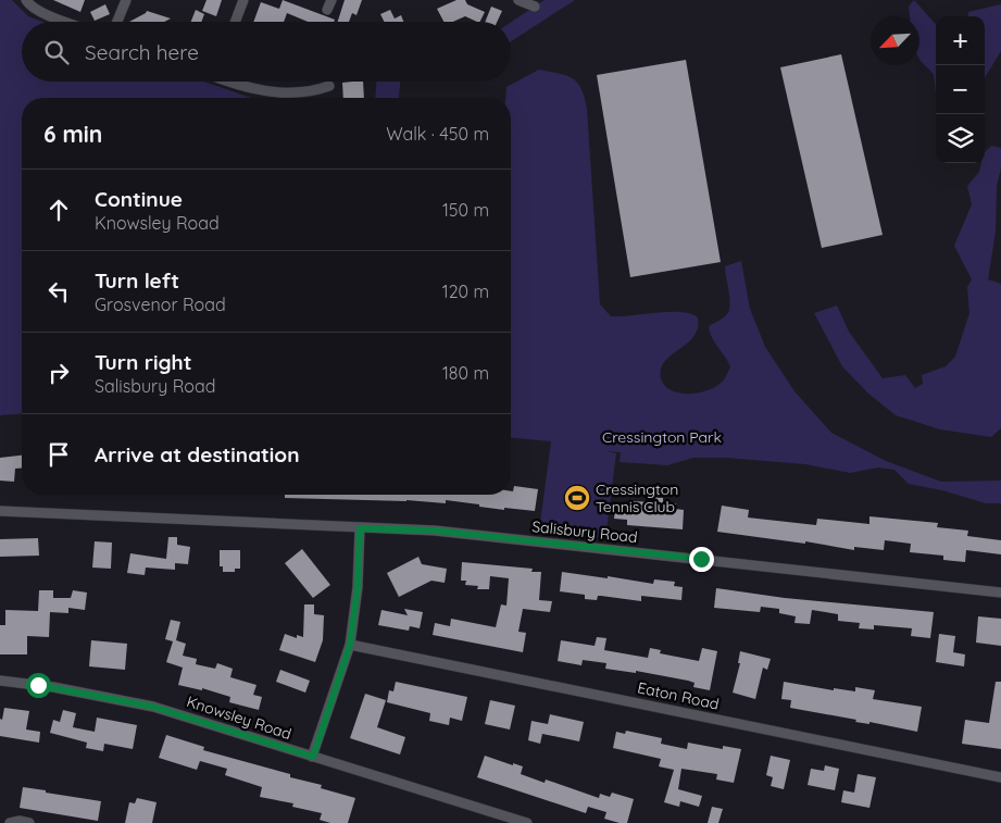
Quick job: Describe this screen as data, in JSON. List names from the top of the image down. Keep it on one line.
{"streets":{"street":["Salisbury Road","Eaton Road","Knowsley Road"]},"parks":["Cressington Park"],"places":{"sports":["Cressington Tennis Club"]},"north":"bottom left","page":{"map_buttons":["+","−"],"search":"Search here","heading":["6 min","Walk · 450 m"],"list":[["Continue","Knowsley Road","150 m"],["Turn left","Grosvenor Road","120 m"],["Turn right","Salisbury Road","180 m"],"Arrive at destination"]}}
